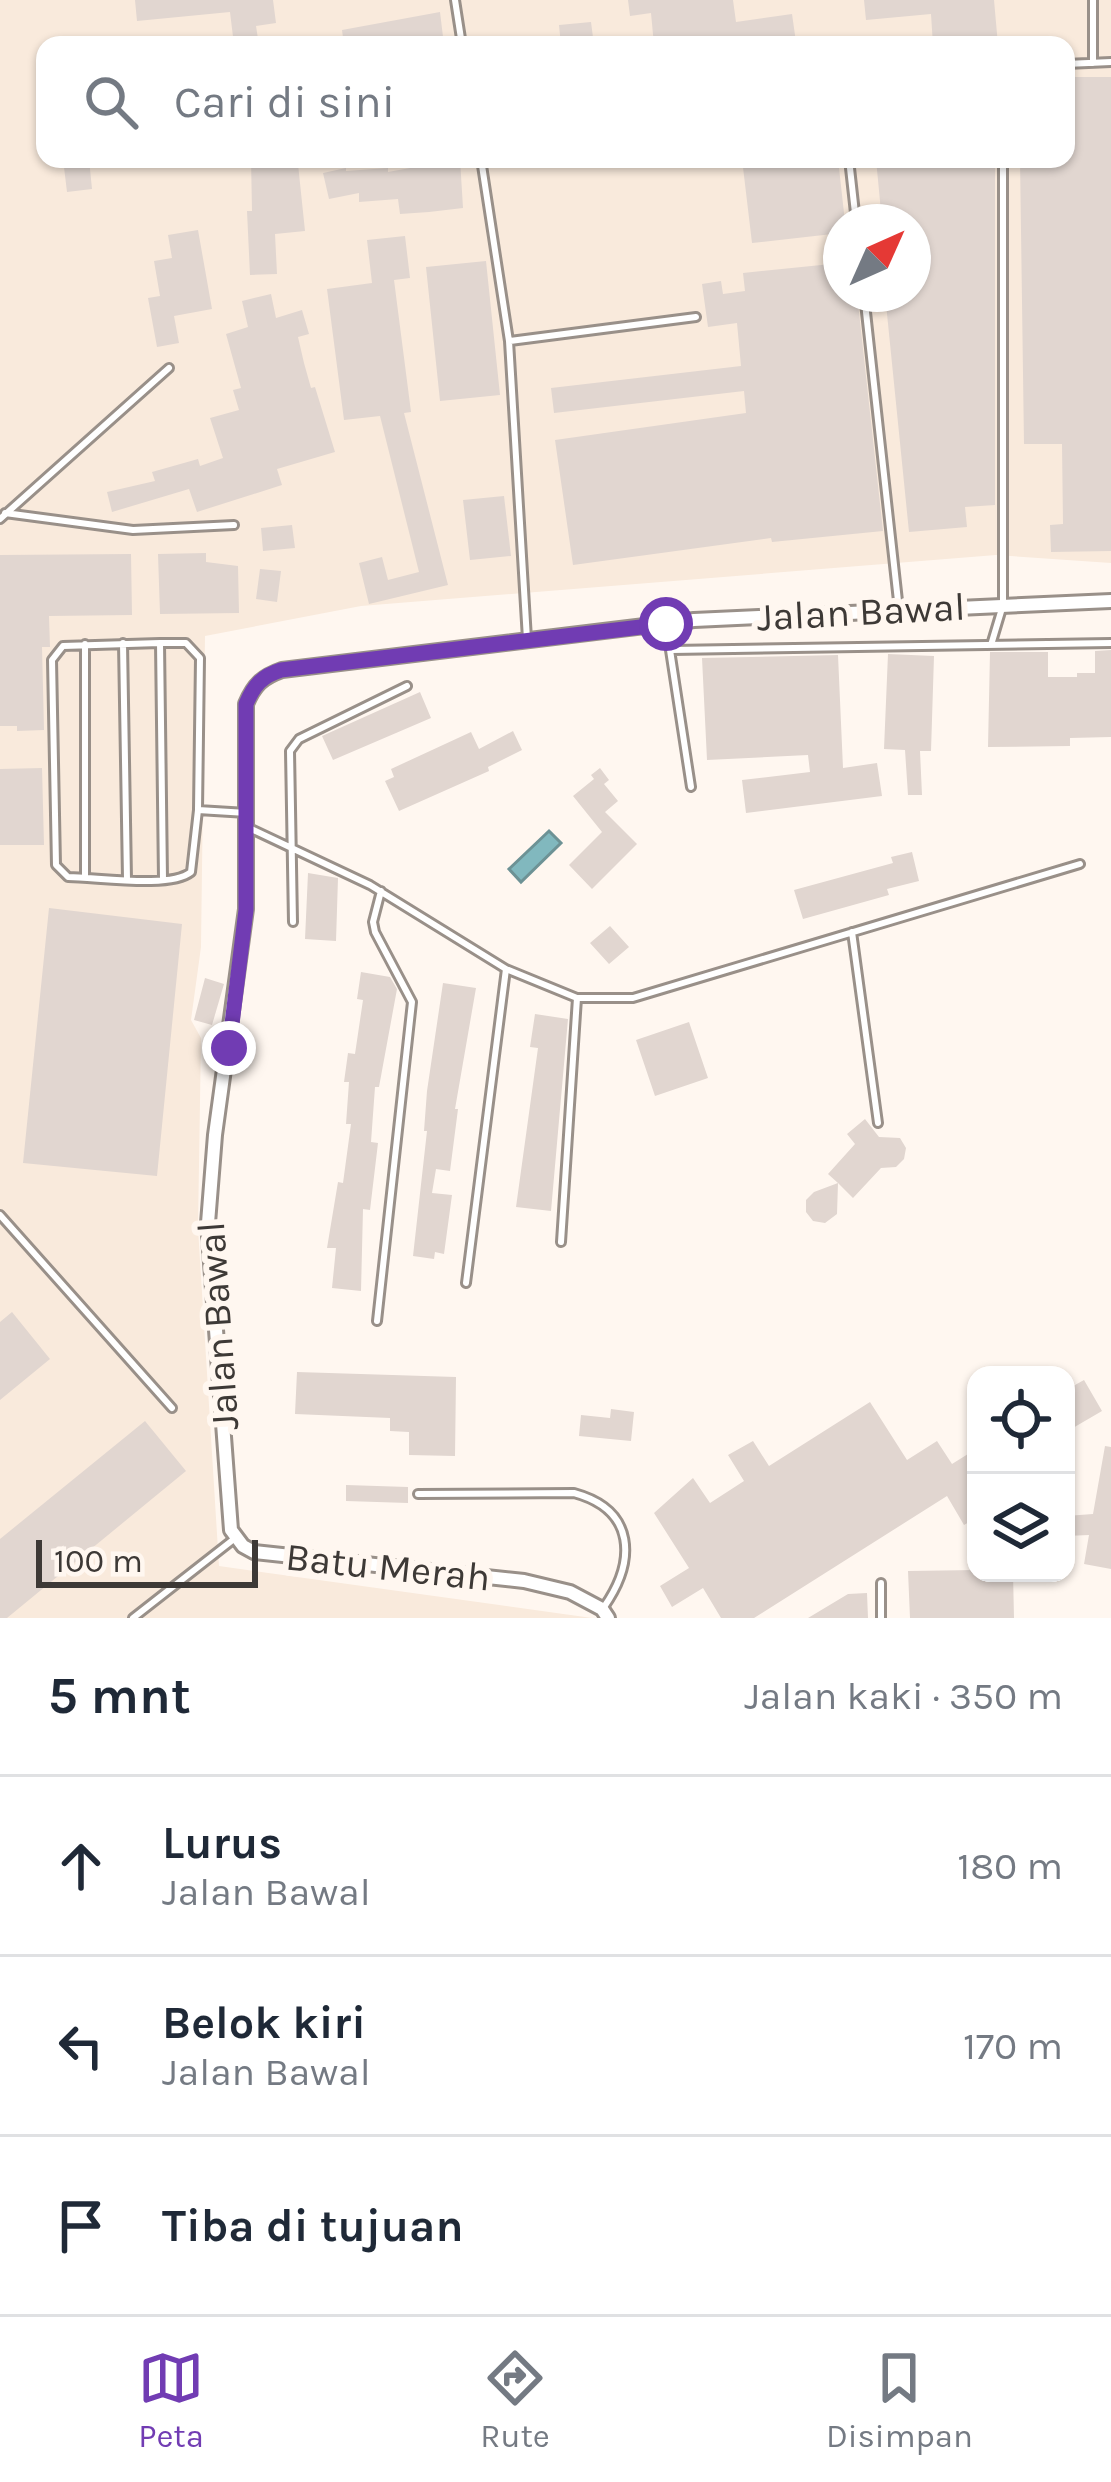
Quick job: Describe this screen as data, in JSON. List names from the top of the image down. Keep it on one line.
{"streets":{"street":["Jalan Bawal","Batu Merah"]},"crossings":[["Jalan Bawal","Batu Merah"]],"scale_bar":"100 m","north":"top right","page":{"search":"Cari di sini","scale":"100 m","heading":["5 mnt","Jalan kaki · 350 m"],"list":[["Lurus","Jalan Bawal","180 m"],["Belok kiri","Jalan Bawal","170 m"],"Tiba di tujuan"],"nav":["Peta","Rute","Disimpan"]}}
